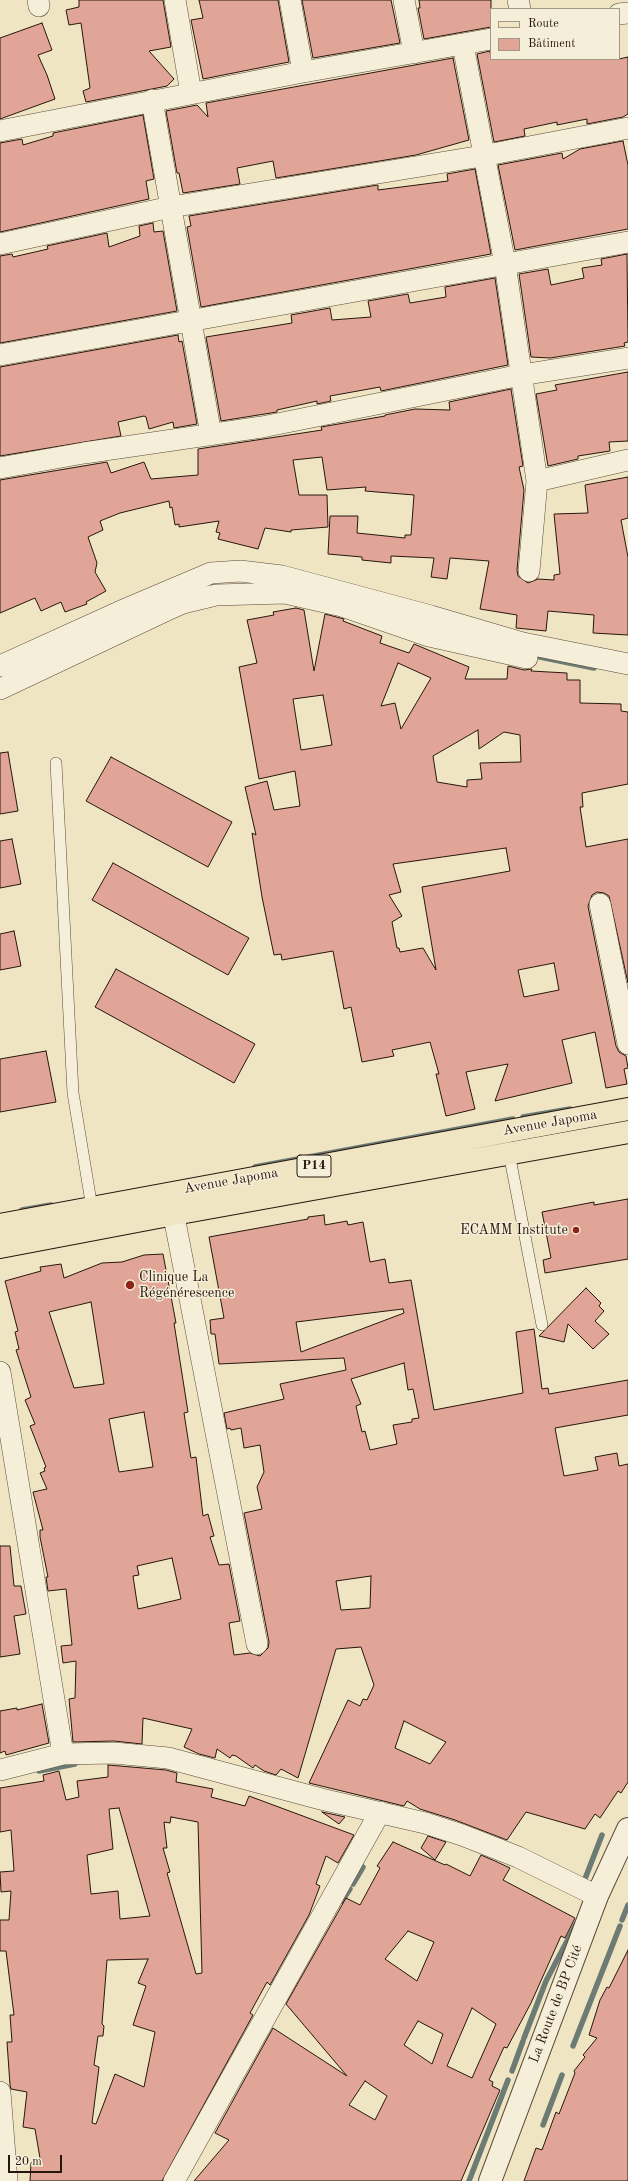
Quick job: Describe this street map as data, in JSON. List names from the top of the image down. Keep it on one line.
{"streets":{"main road":["Avenue Japoma","P14"],"street":["La Route de BP Cité"]},"places":["ECAMM Institute","Clinique La Régénérescence"],"legend":["Route","Bâtiment"],"scale_bar":"20 m"}
